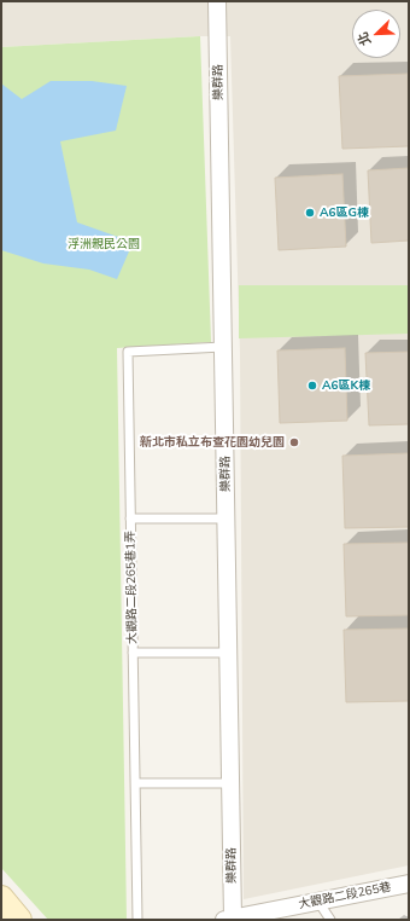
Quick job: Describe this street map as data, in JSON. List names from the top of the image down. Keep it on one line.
{"streets":{"street":["樂群路","大觀路二段265巷"],"lane":["大觀路二段265巷1弄"]},"crossings":[["樂群路","大觀路二段265巷1弄"],["樂群路","大觀路二段265巷"]],"parks":["浮洲親民公園"],"places":["A6區G棟","A6區K棟","新北市私立布查花園幼兒園"],"north":"bottom left"}
